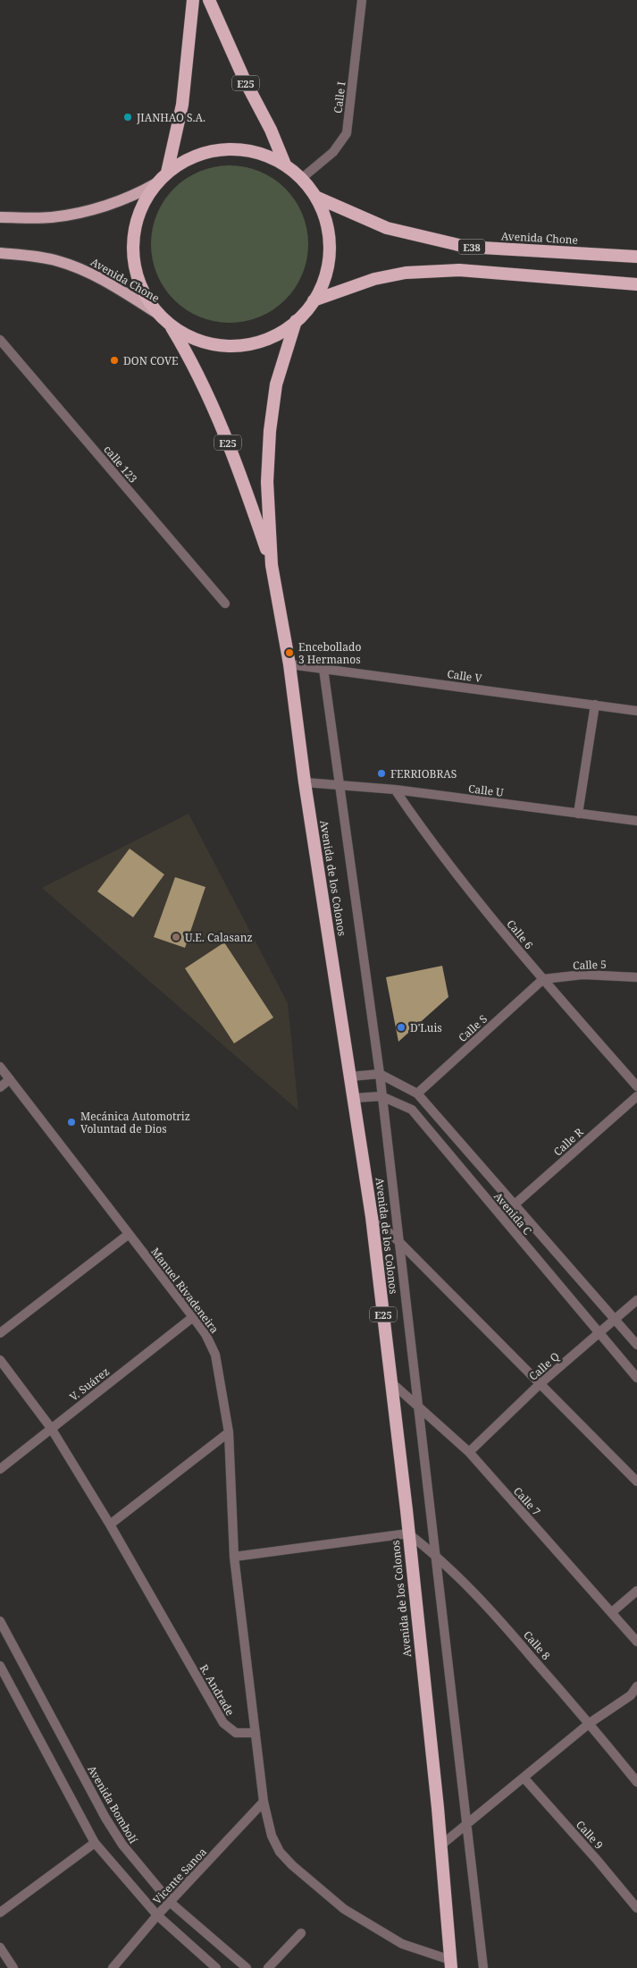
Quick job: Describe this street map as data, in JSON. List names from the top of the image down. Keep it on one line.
{"streets":{"highway":["E25","Avenida Chone","E38","Avenida de los Colonos"],"street":["Calle I","calle 123","Calle V","Calle U","Calle 6","Calle 5","Calle S","Calle R","Avenida C","Manuel Rivadeneira","Calle Q","V. Suárez","Calle 7","Calle 8","R. Andrade","Avenida Bombolí","Calle 9","Vicente Sanoa"]},"crossings":[["E25","Calle I"],["E25","Avenida Chone"],["E25","E38"],["E25","Avenida de los Colonos"],["Calle V","Avenida de los Colonos"],["Calle U","Avenida de los Colonos"],["Calle U","Calle 6"],["Avenida de los Colonos","Avenida C"],["Avenida de los Colonos","Calle 7"],["Avenida de los Colonos","Calle 8"],["Calle 6","Calle 5"],["Calle 6","Calle S"],["Calle 5","Calle S"],["Calle S","Avenida C"],["Calle R","Avenida C"],["Avenida C","Calle Q"],["Manuel Rivadeneira","V. Suárez"],["Manuel Rivadeneira","R. Andrade"],["Calle Q","Calle 7"],["V. Suárez","R. Andrade"],["Avenida Bombolí","Vicente Sanoa"]],"places":["JIANHAO S.A.","DON COVE","Encebollado 3 Hermanos","FERRIOBRAS","U.E. Calasanz","D'Luis","Mecánica Automotriz Voluntad de Dios"]}
